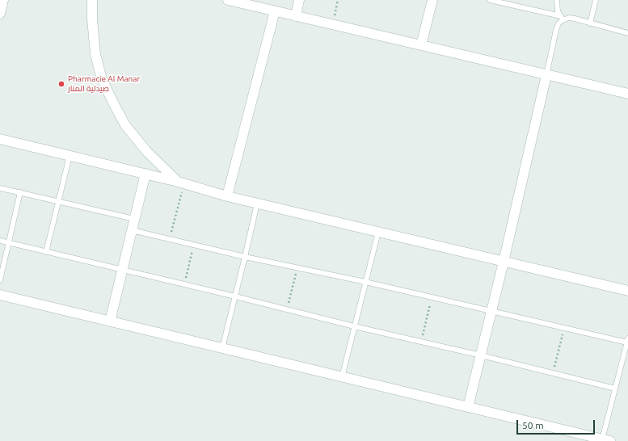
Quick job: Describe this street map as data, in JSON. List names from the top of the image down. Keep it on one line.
{"places":["Pharmacie Al Manar صيدلية المنار"],"scale_bar":"50 m"}
